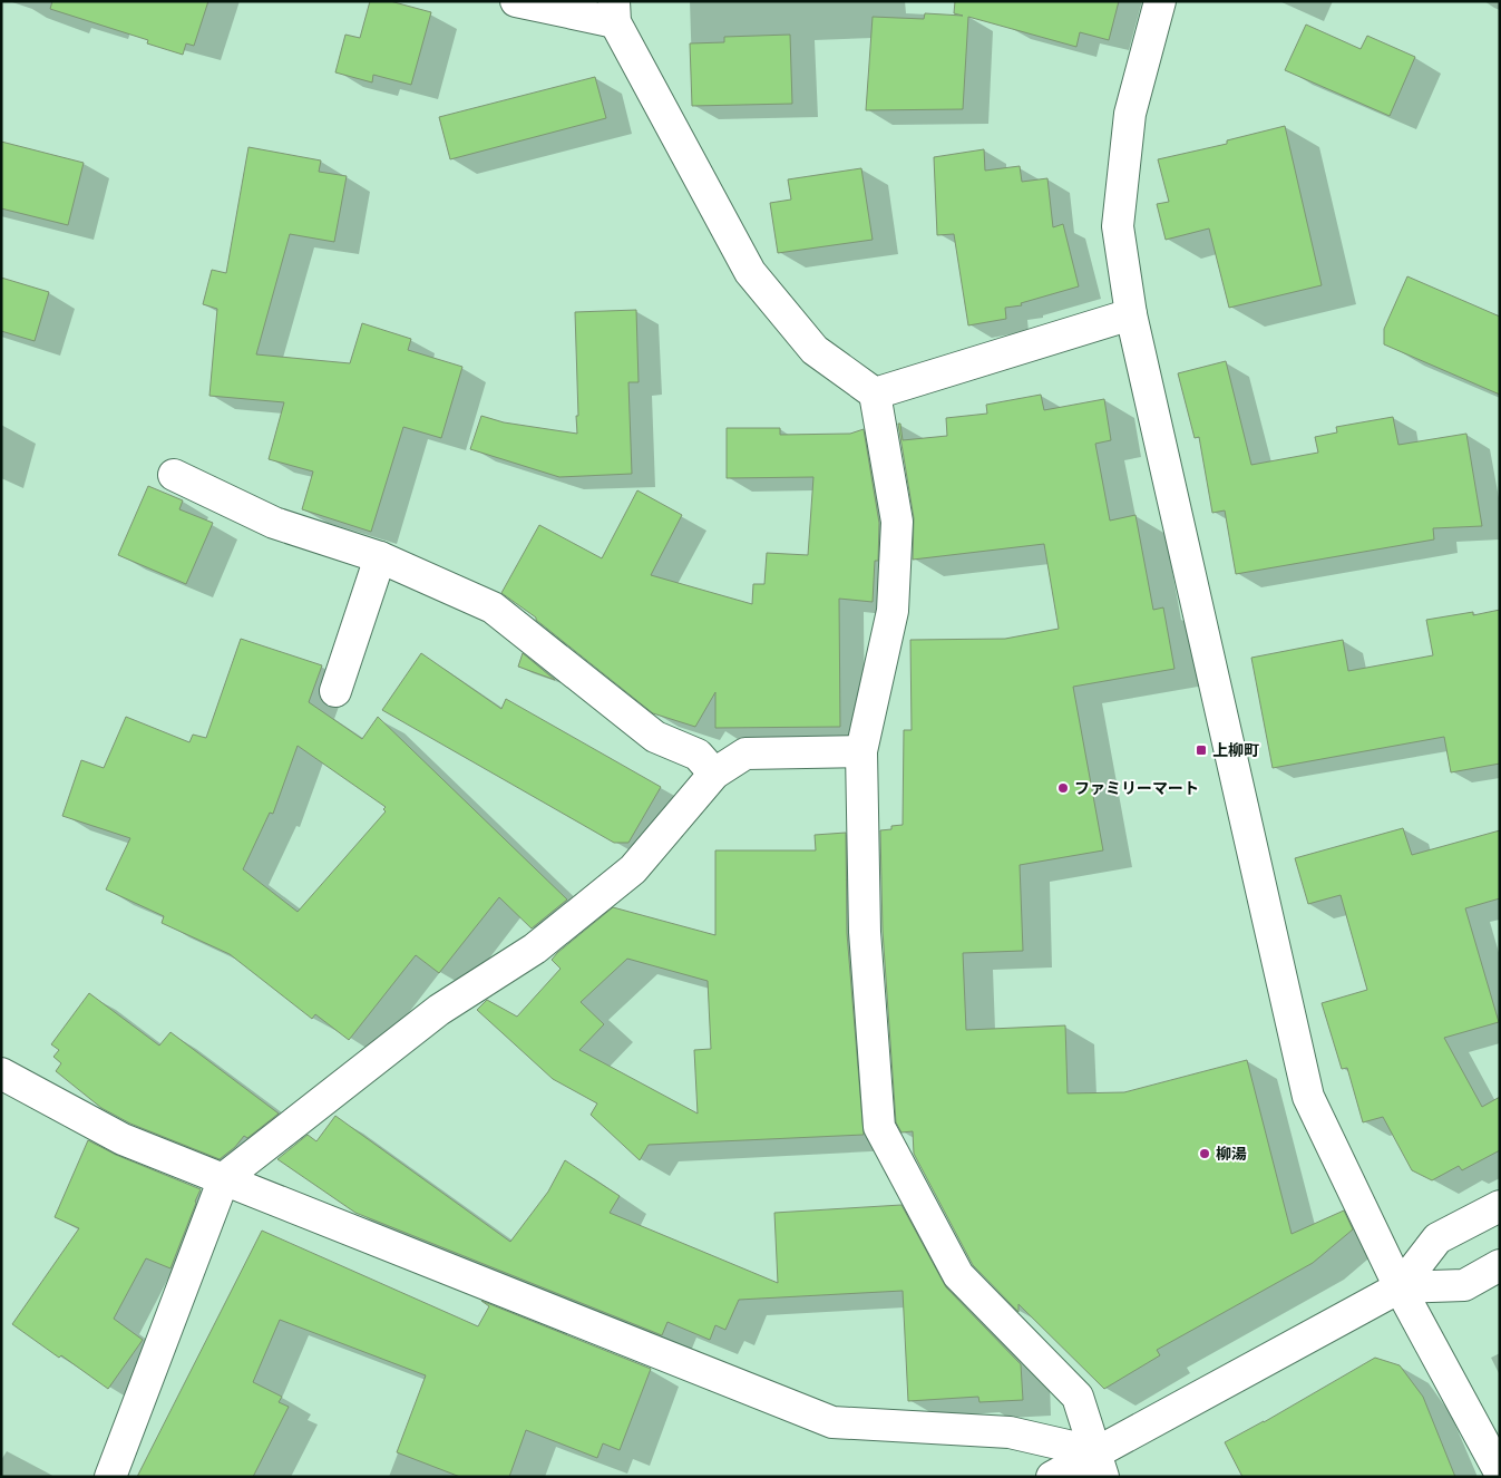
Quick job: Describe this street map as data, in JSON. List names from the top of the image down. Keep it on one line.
{"places":{"transit":["上柳町"],"other":["ファミリーマート","柳湯"]}}
